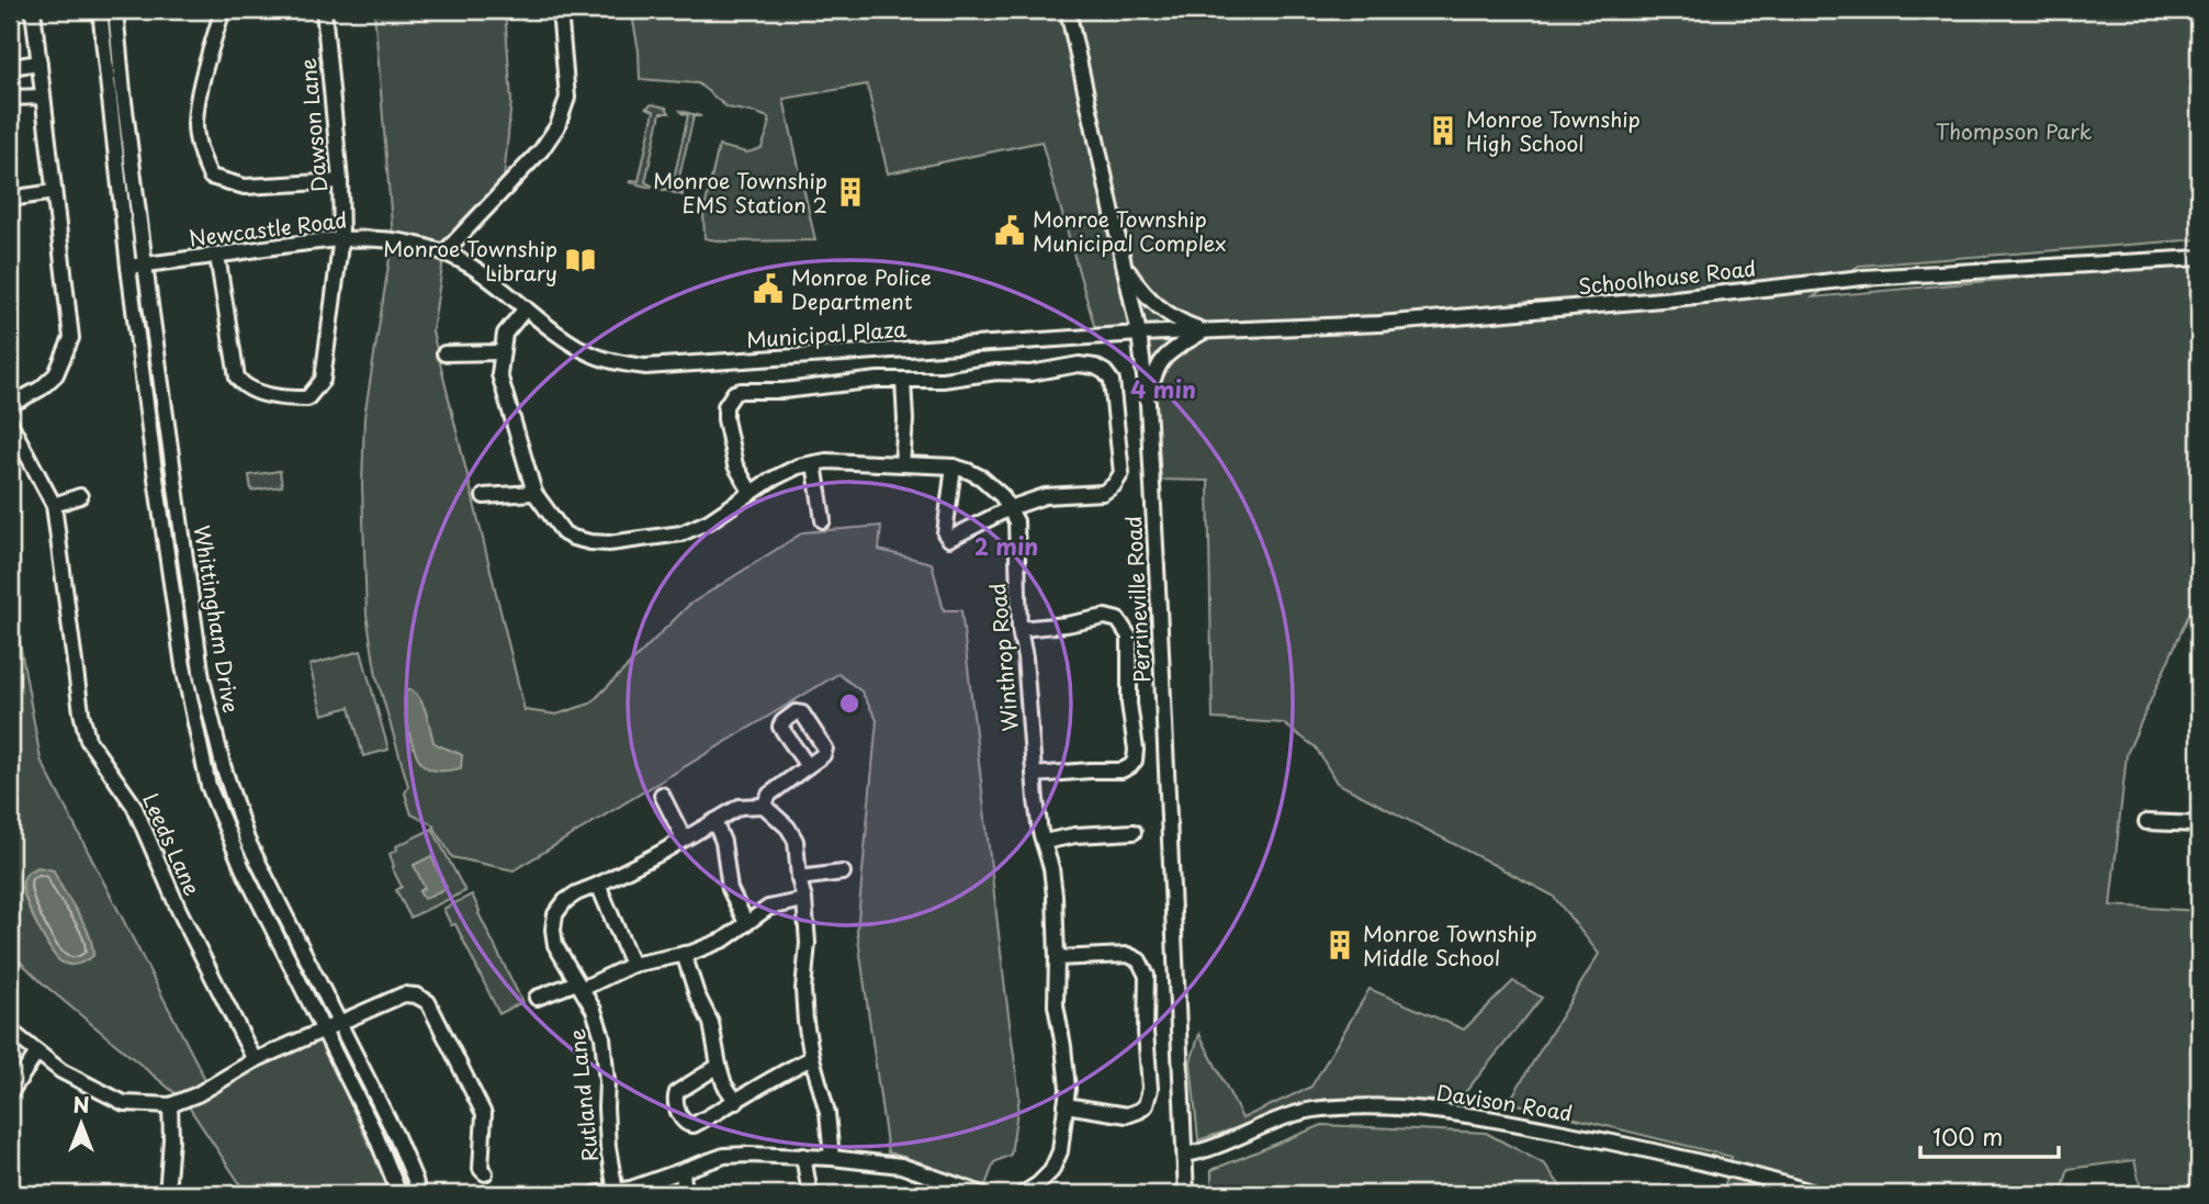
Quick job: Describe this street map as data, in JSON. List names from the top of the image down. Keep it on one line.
{"streets":{"street":["Dawson Lane","Newcastle Road","Schoolhouse Road","Municipal Plaza","Perrineville Road","Whittingham Drive","Winthrop Road","Leeds Lane","Rutland Lane","Davison Road"]},"crossings":[["Dawson Lane","Newcastle Road"],["Newcastle Road","Municipal Plaza"],["Newcastle Road","Whittingham Drive"],["Schoolhouse Road","Municipal Plaza"],["Schoolhouse Road","Perrineville Road"],["Municipal Plaza","Perrineville Road"],["Perrineville Road","Davison Road"]],"parks":["Thompson Park"],"places":{"building":["Monroe Township High School","Monroe Township EMS Station 2","Monroe Township Middle School"],"public building":["Monroe Township Municipal Complex","Monroe Police Department"],"library":["Monroe Township Library"]},"scale_bar":"100 m","north":"top","rings":["4 min","2 min"]}
